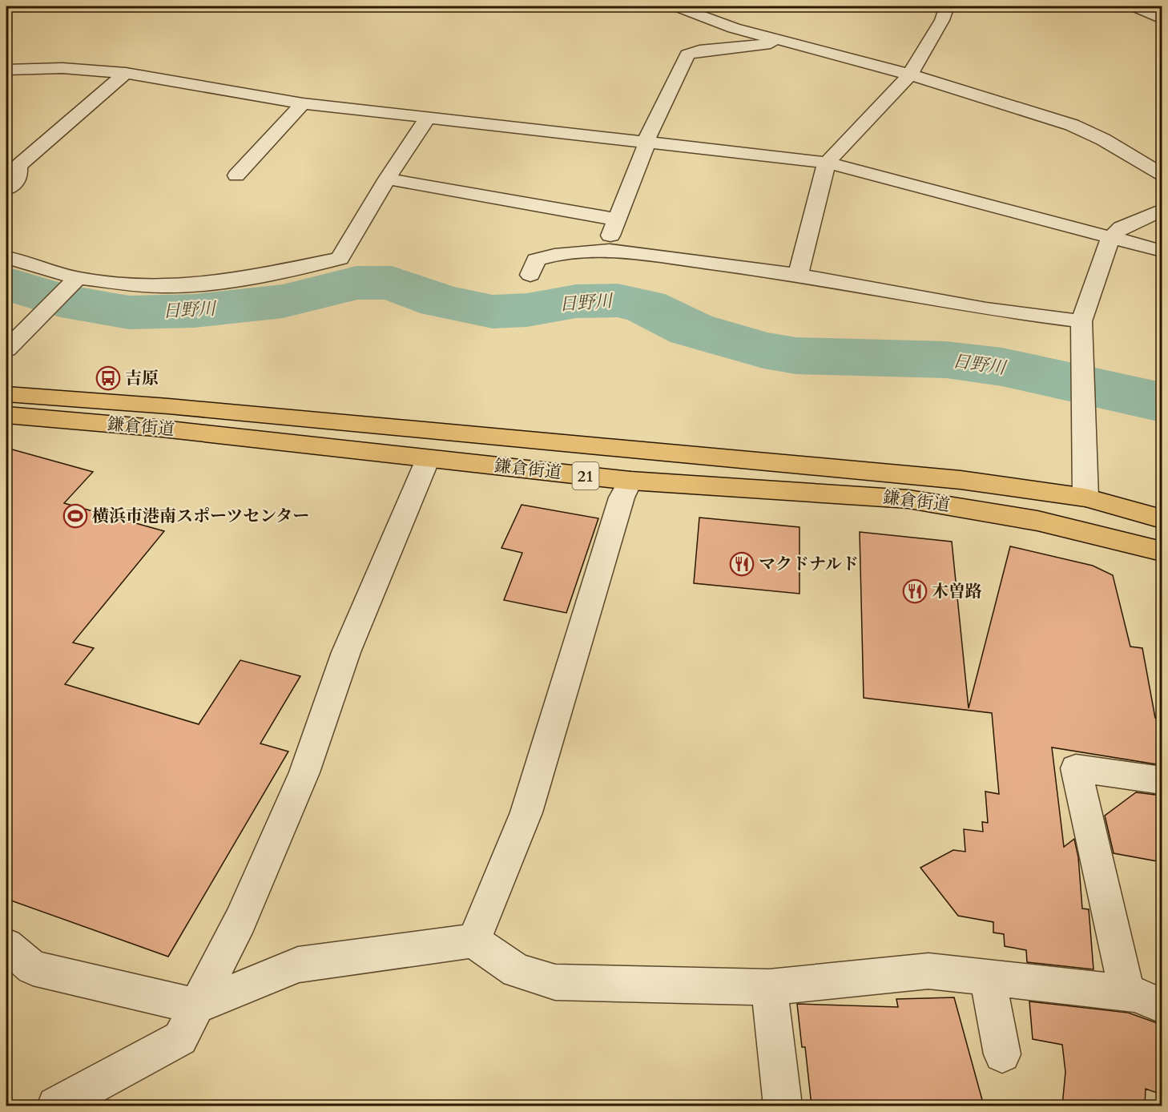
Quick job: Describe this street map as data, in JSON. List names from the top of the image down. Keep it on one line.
{"streets":{"main road":["鎌倉街道","21"]},"water":["日野川"],"places":{"bus stop":["吉原"],"sports":["横浜市港南スポーツセンター"],"restaurant":["マクドナルド","木曽路"]}}
